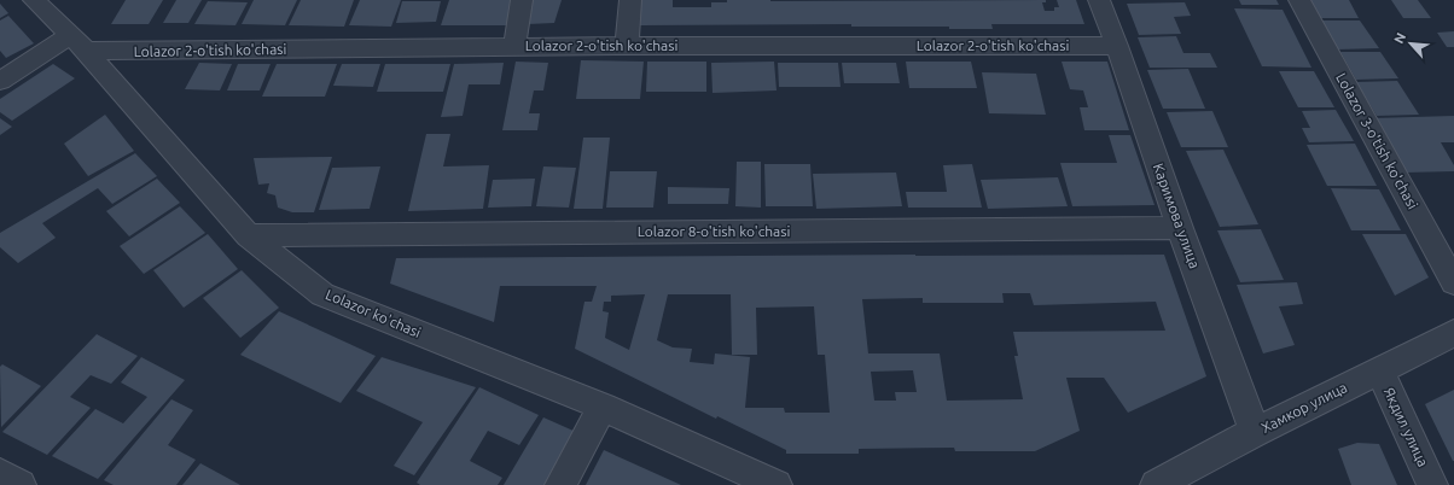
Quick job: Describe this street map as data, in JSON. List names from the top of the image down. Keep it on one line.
{"streets":{"street":["Lolazor 2-o'tish ko'chasi","Lolazor 3-o'tish ko'chasi","Каримова улица","Lolazor 8-o'tish ko'chasi","Lolazor ko'chasi","Хамкор улица","Якдил улица"]},"crossings":[["Lolazor 2-o'tish ko'chasi","Каримова улица"],["Lolazor 2-o'tish ko'chasi","Lolazor ko'chasi"],["Каримова улица","Lolazor 8-o'tish ko'chasi"],["Каримова улица","Хамкор улица"],["Lolazor 8-o'tish ko'chasi","Lolazor ko'chasi"],["Хамкор улица","Якдил улица"]],"north":"top left"}
